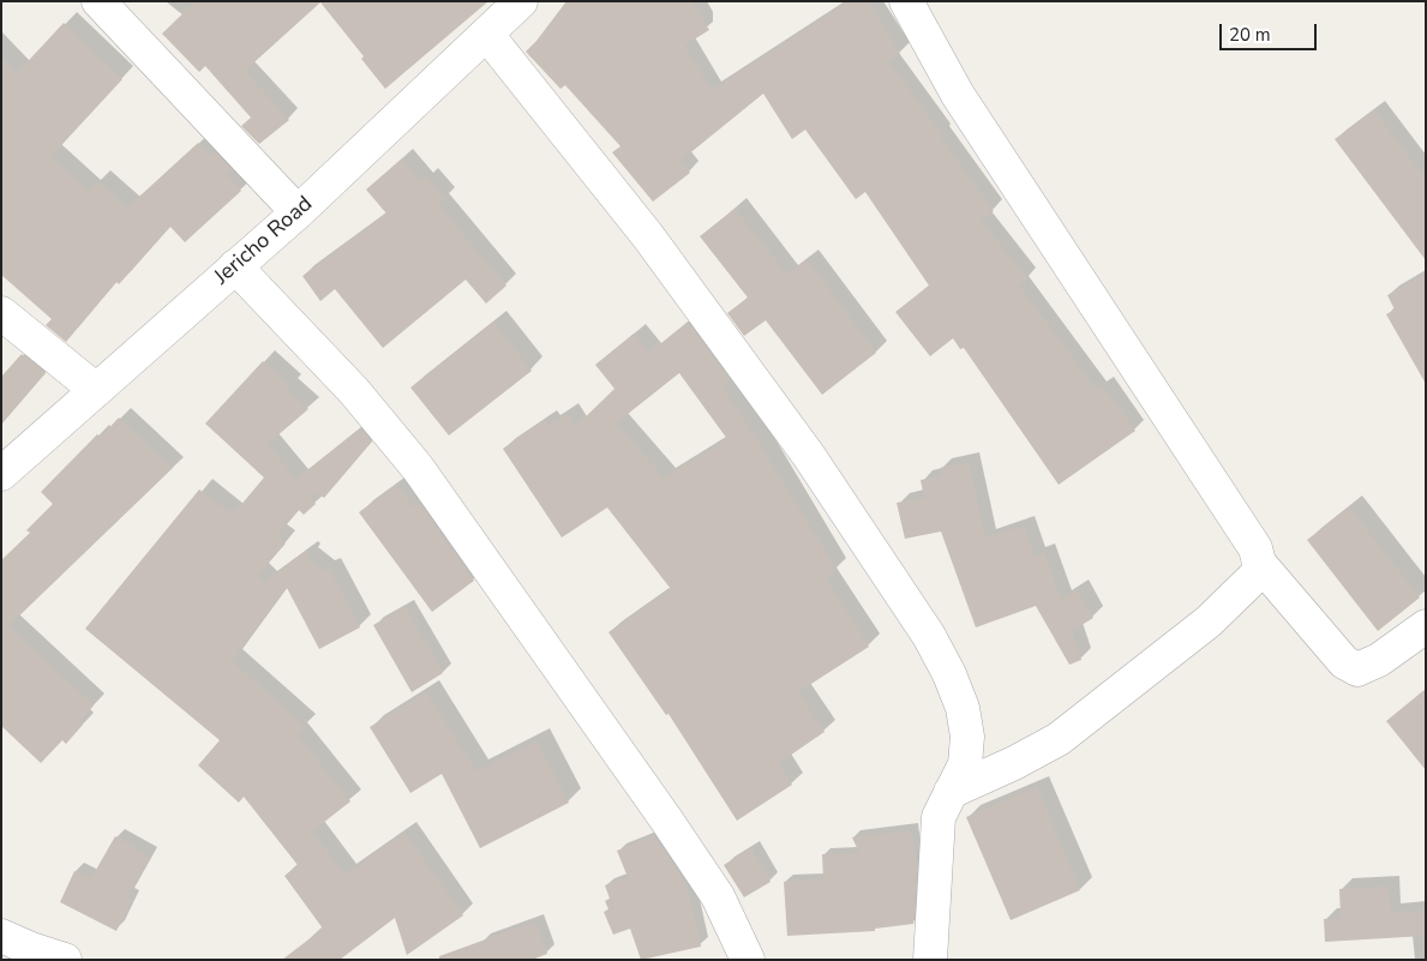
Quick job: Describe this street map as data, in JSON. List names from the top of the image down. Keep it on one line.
{"streets":{"street":["Jericho Road"]},"scale_bar":"20 m"}
